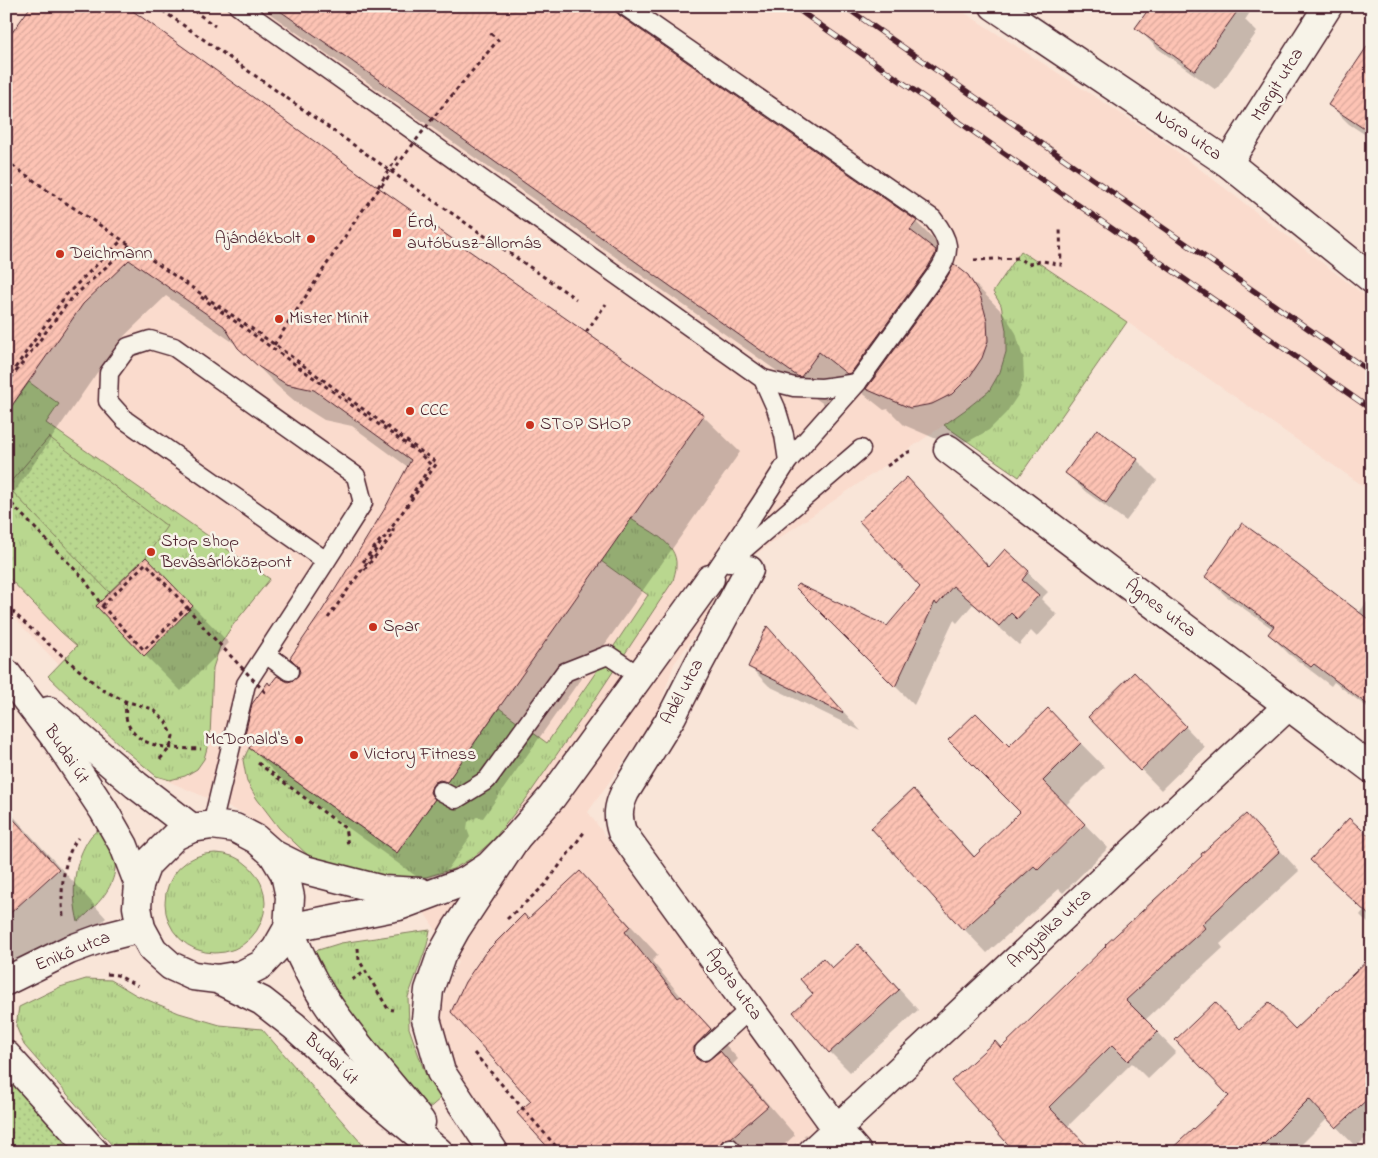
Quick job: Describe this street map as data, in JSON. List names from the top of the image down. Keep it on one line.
{"streets":{"street":["Margit utca","Nóra utca","Ágnes utca","Adél utca","Budai út","Angyalka utca","Enikő utca","Ágota utca"]},"crossings":[["Margit utca","Nóra utca"],["Ágnes utca","Angyalka utca"],["Adél utca","Ágota utca"],["Budai út","Enikő utca"],["Angyalka utca","Ágota utca"]],"places":{"transit":["Érd, autóbusz-állomás"],"other":["Ajándékbolt","Deichmann","Mister Minit","CCC","STOP SHOP","Stop shop Bevásárlóközpont","Spar","McDonald's","Victory Fitness"]}}
